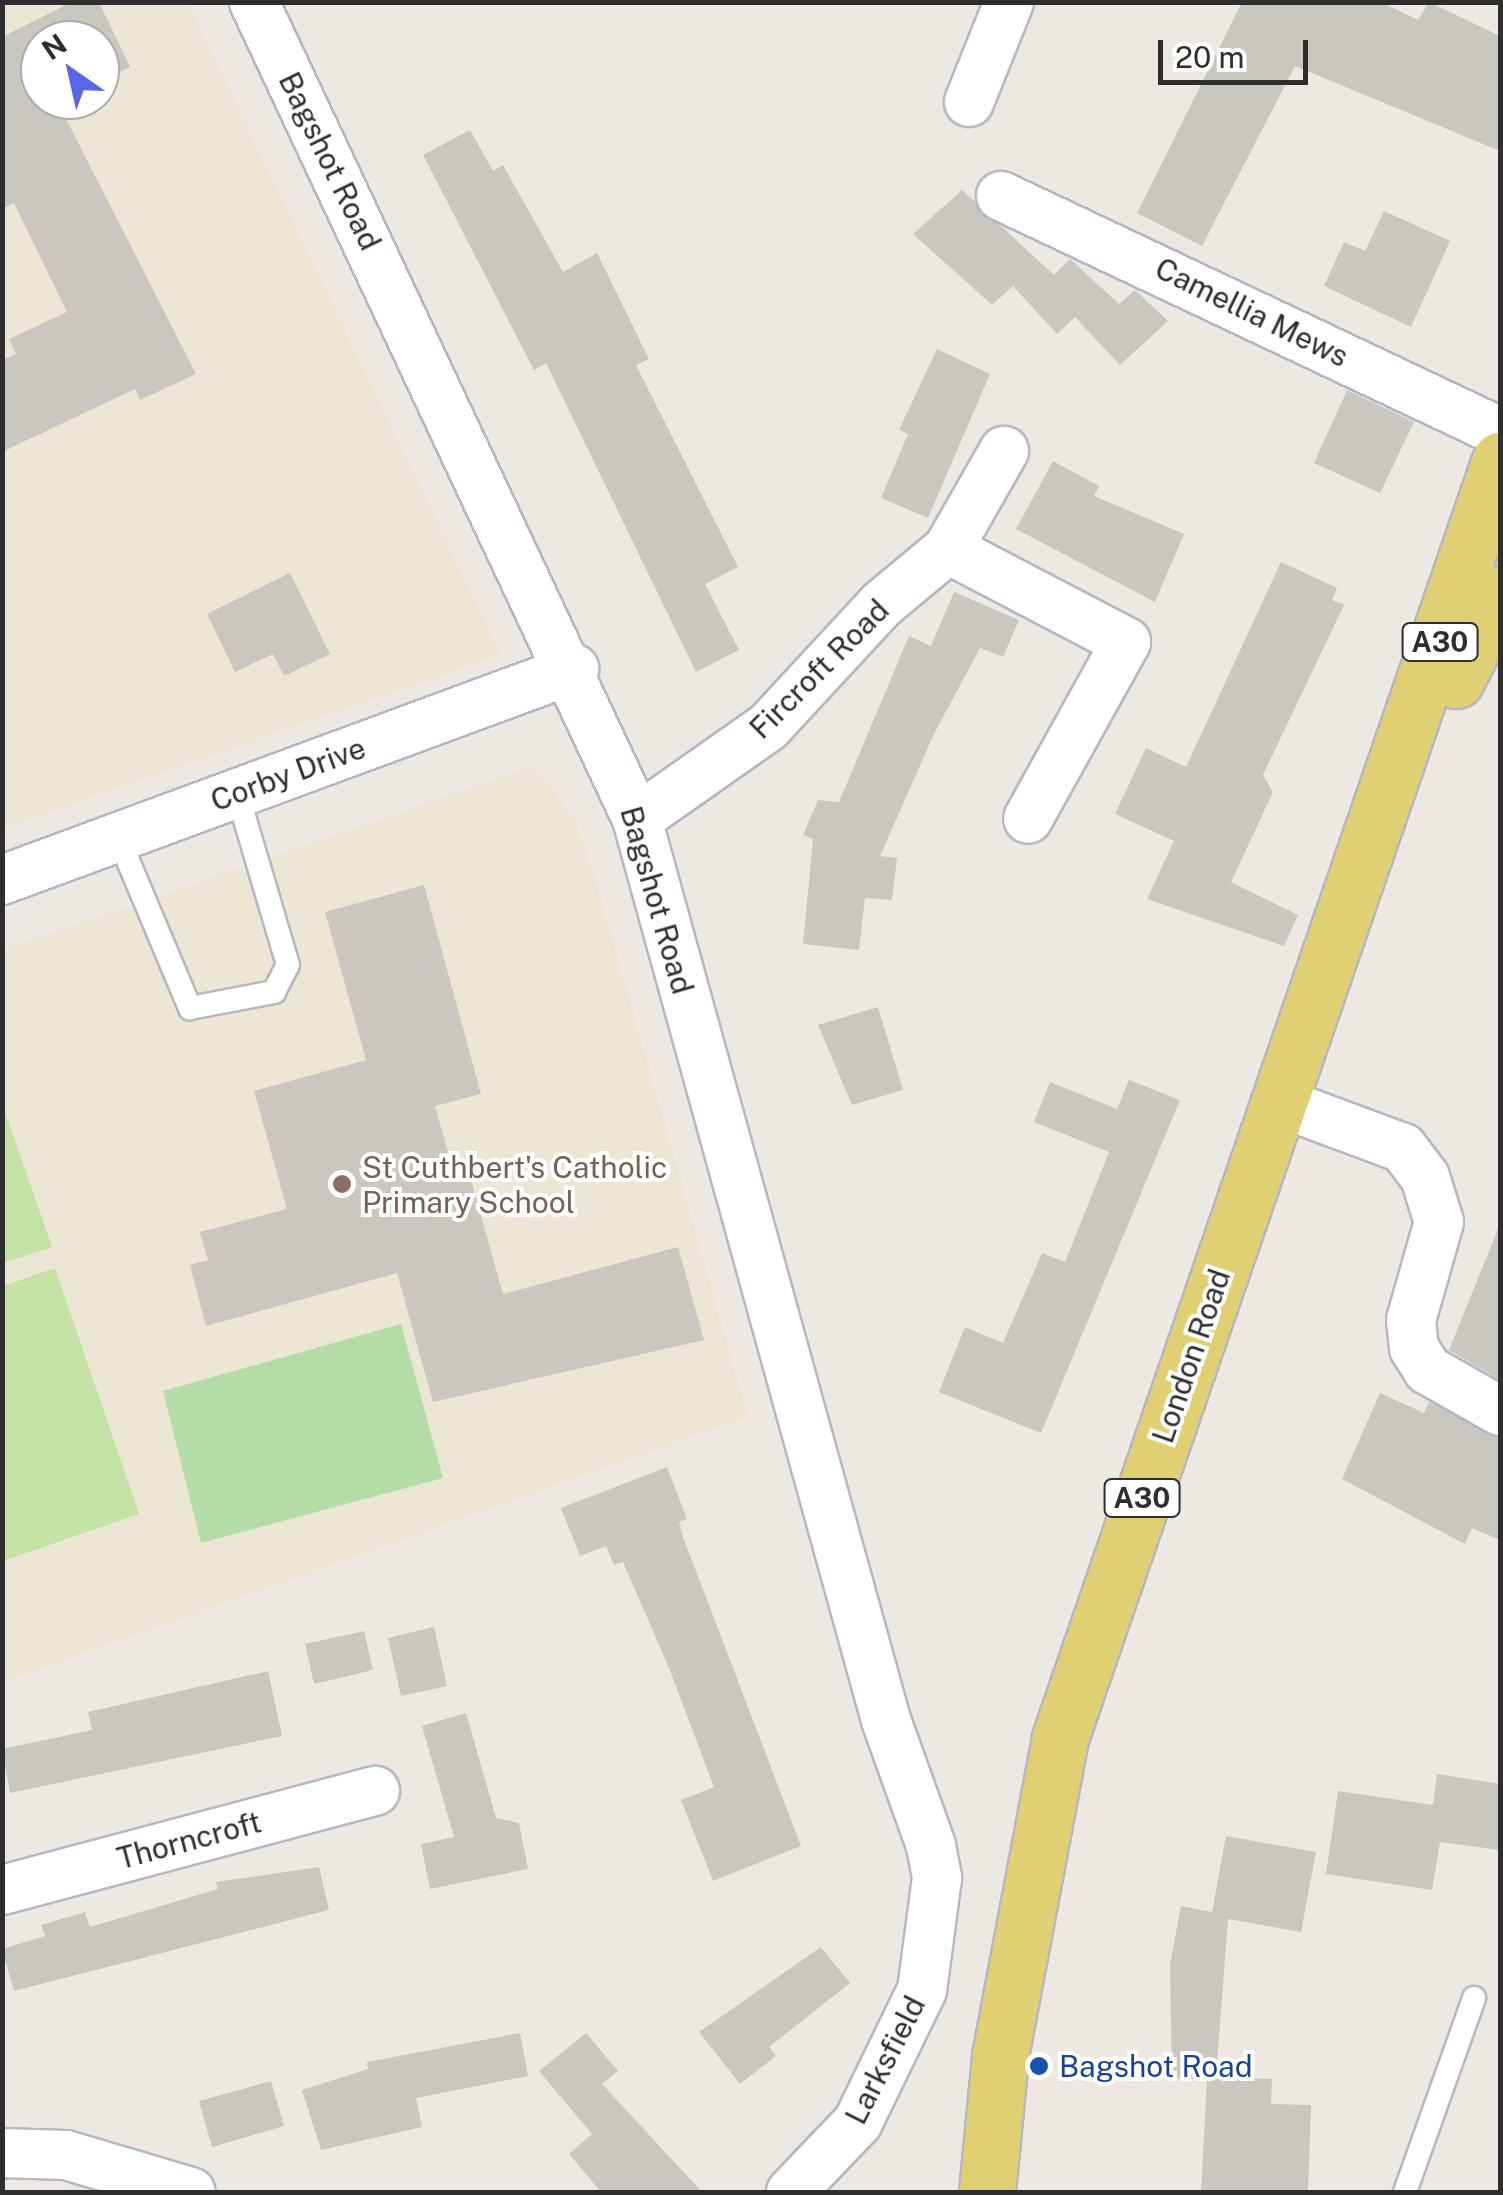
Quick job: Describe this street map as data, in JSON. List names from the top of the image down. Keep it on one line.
{"streets":{"main road":["A30","London Road"],"street":["Bagshot Road","Camellia Mews","Fircroft Road","Corby Drive","Thorncroft","Larksfield"]},"crossings":[["Bagshot Road","Fircroft Road"],["Bagshot Road","Corby Drive"],["Bagshot Road","Larksfield"]],"places":["St Cuthbert's Catholic Primary School","Bagshot Road"],"scale_bar":"20 m","north":"top left"}
